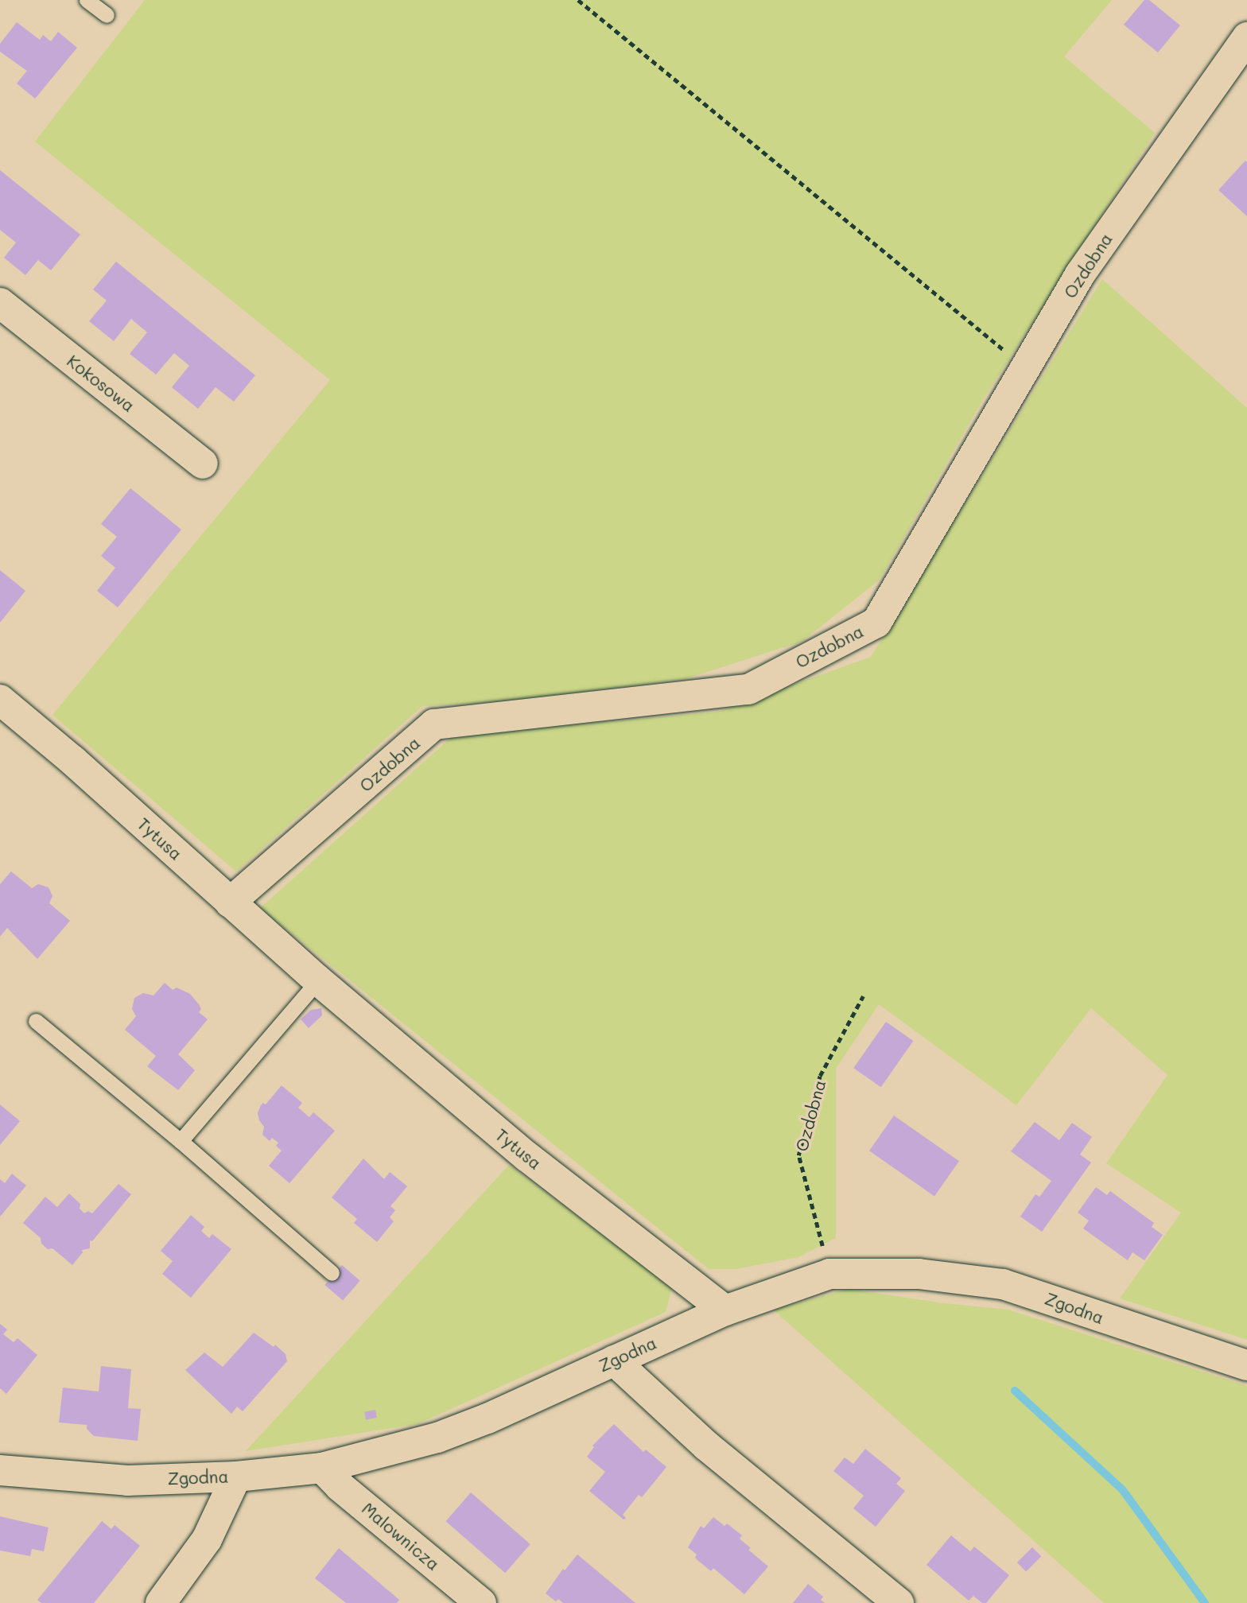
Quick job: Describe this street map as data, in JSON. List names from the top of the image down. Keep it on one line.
{"streets":{"street":["Ozdobna","Kokosowa","Tytusa","Zgodna","Malownicza"]},"crossings":[["Ozdobna","Tytusa"],["Ozdobna","Zgodna"],["Tytusa","Zgodna"],["Zgodna","Malownicza"]]}
